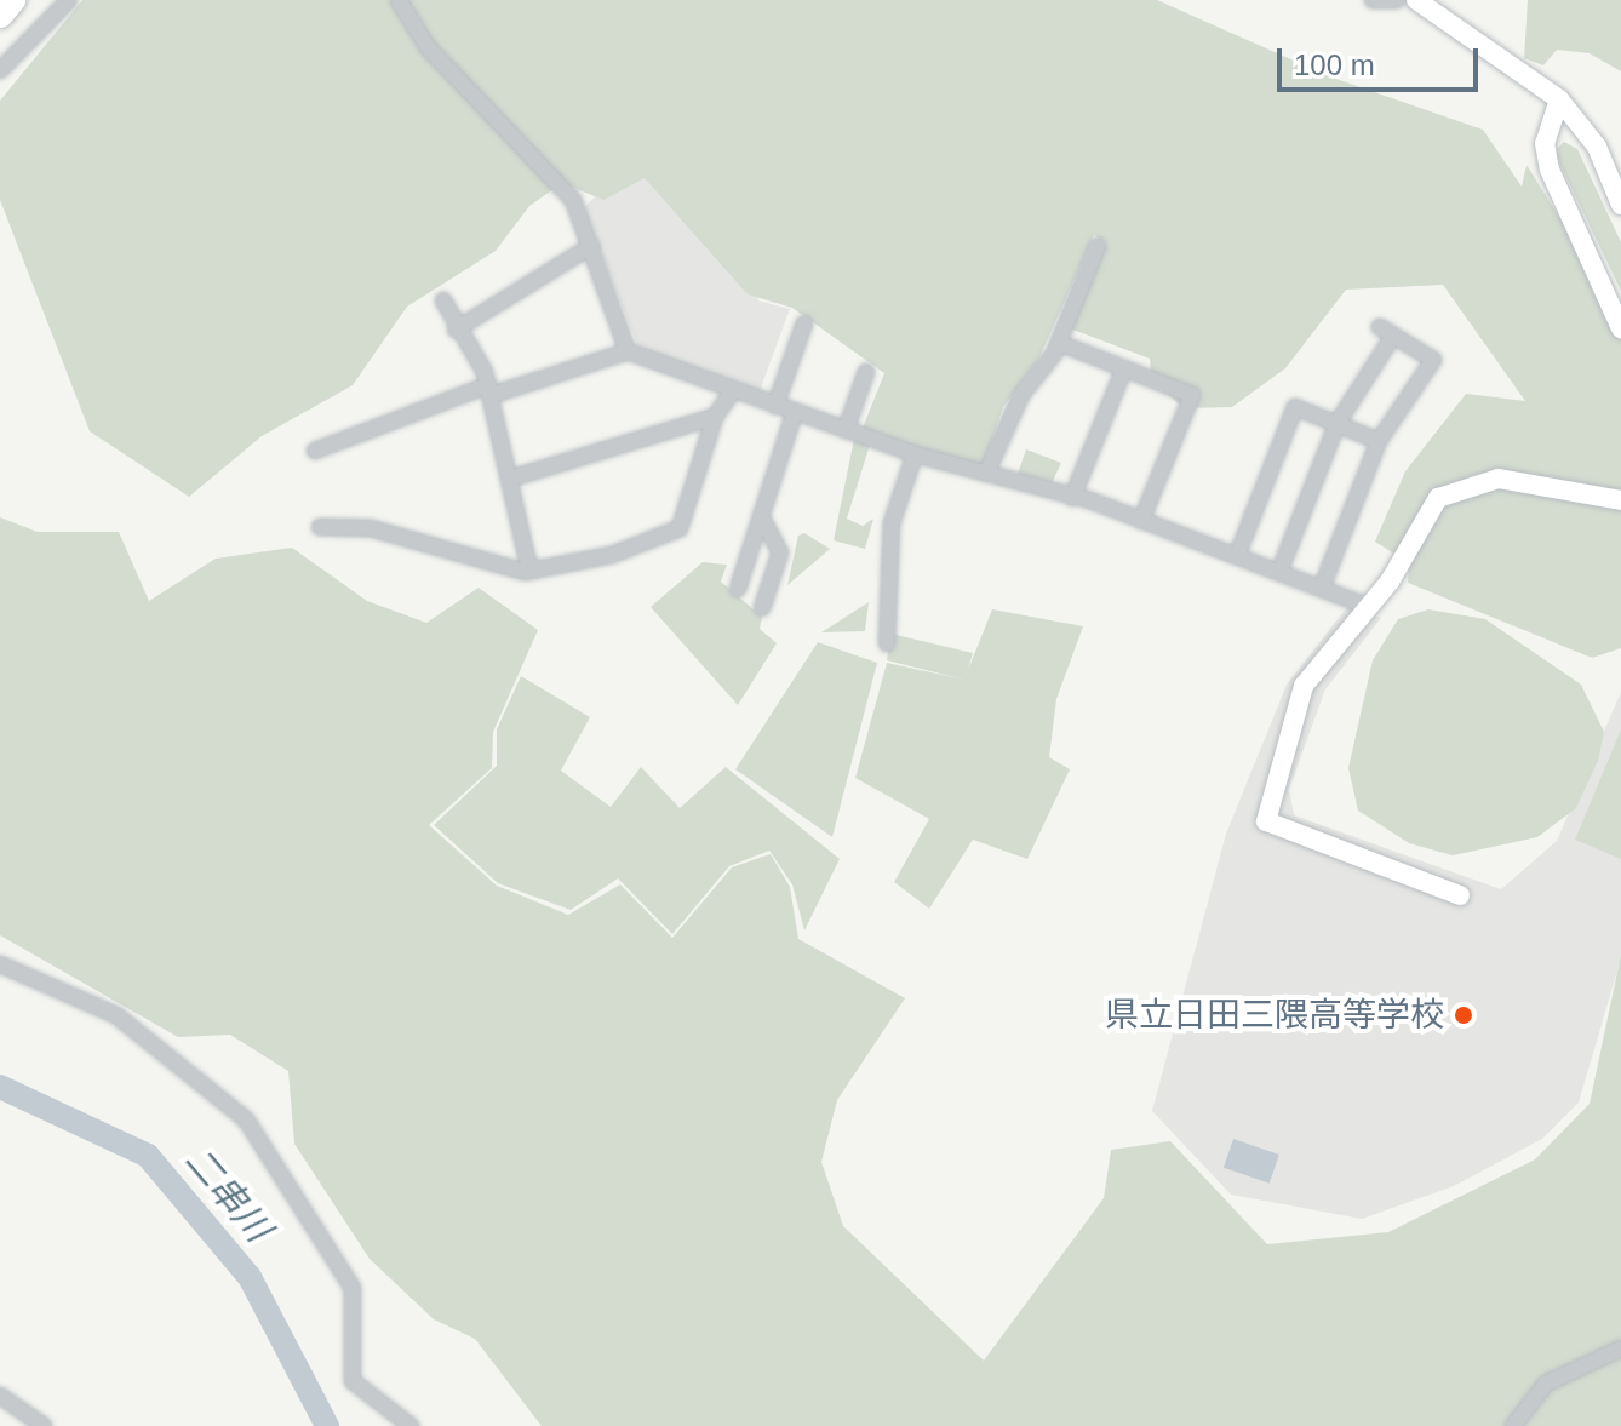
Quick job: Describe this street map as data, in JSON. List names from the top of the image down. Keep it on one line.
{"water":["二串川"],"places":["県立日田三隈高等学校"],"scale_bar":"100 m"}
